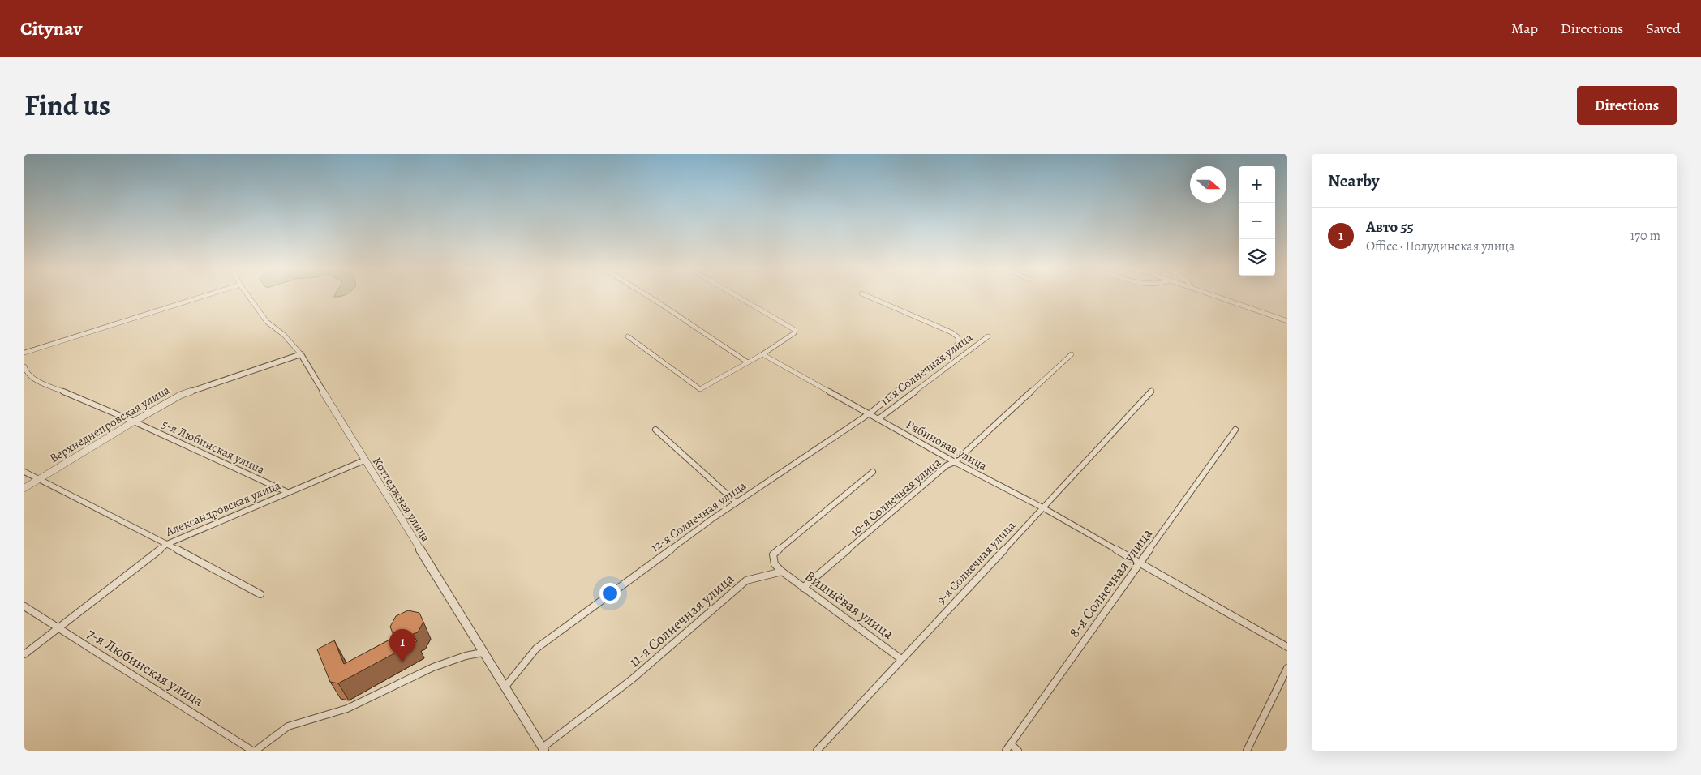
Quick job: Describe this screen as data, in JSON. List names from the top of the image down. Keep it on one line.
{"streets":{"street":["11-я Солнечная улица","Верхнеднепровская улица","Рябиновая улица","5-я Любинская улица","10-я Солнечная улица","Коттеджная улица","Александровская улица","12-я Солнечная улица","9-я Солнечная улица","8-я Солнечная улица","Вишнёвая улица","7-я Любинская улица"]},"crossings":[["11-я Солнечная улица","Рябиновая улица"],["11-я Солнечная улица","Коттеджная улица"],["11-я Солнечная улица","Вишнёвая улица"],["Верхнеднепровская улица","5-я Любинская улица"],["Верхнеднепровская улица","Коттеджная улица"],["Рябиновая улица","10-я Солнечная улица"],["Рябиновая улица","12-я Солнечная улица"],["Рябиновая улица","9-я Солнечная улица"],["Рябиновая улица","8-я Солнечная улица"],["5-я Любинская улица","Александровская улица"],["10-я Солнечная улица","Вишнёвая улица"],["Коттеджная улица","Александровская улица"],["Коттеджная улица","12-я Солнечная улица"],["Александровская улица","7-я Любинская улица"],["9-я Солнечная улица","Вишнёвая улица"]],"north":"right","page":{"header":"Citynav","nav":["Map","Directions","Saved"],"title":"Find us","buttons":"Directions","heading":"Nearby","map_buttons":["+","−"],"list":[{"mark":"1","name":"Авто 55","note":"Office · Полудинская улица","value":"170 m"}],"pins":"1"}}
